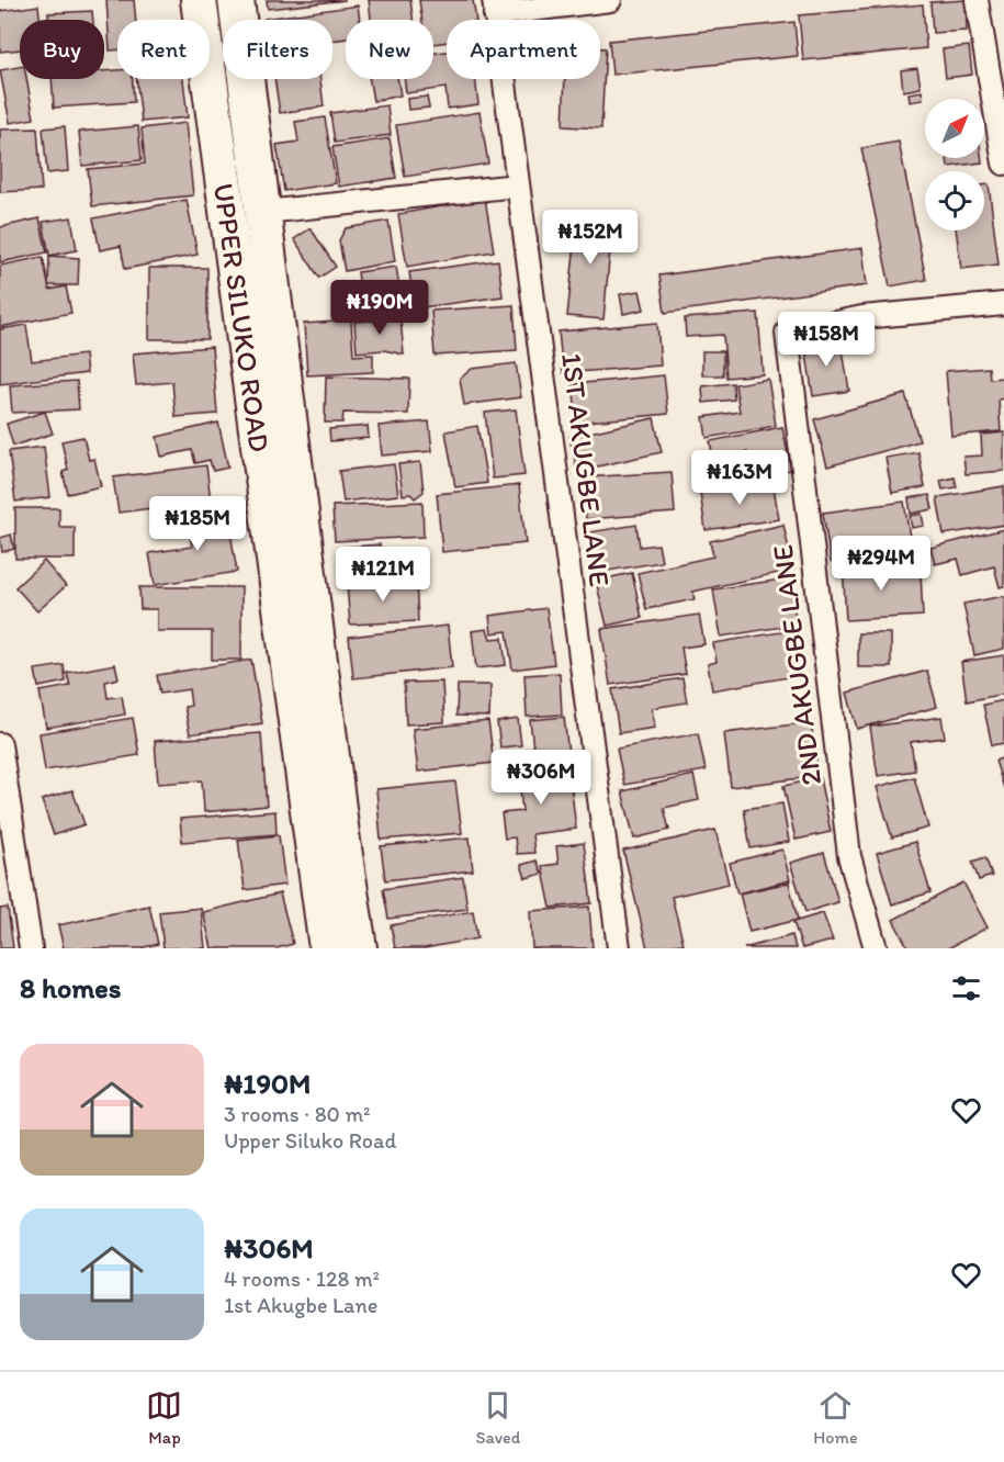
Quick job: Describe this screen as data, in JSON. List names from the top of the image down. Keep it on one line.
{"streets":{"main road":["UPPER SILUKO ROAD"],"street":["1ST AKUGBE LANE","2ND AKUGBE LANE"]},"north":"top right","page":{"chip":["Buy","Rent","Filters","New","Apartment"],"price":["₦152M","₦190M","₦158M","₦163M","₦185M","₦294M","₦121M","₦306M"],"heading":"8 homes","list":[{"name":"₦190M","note":"3 rooms · 80 m² · Upper Siluko Road"},{"name":"₦306M","note":"4 rooms · 128 m² · 1st Akugbe Lane"}],"tabs":["Map","Saved","Home"]}}
